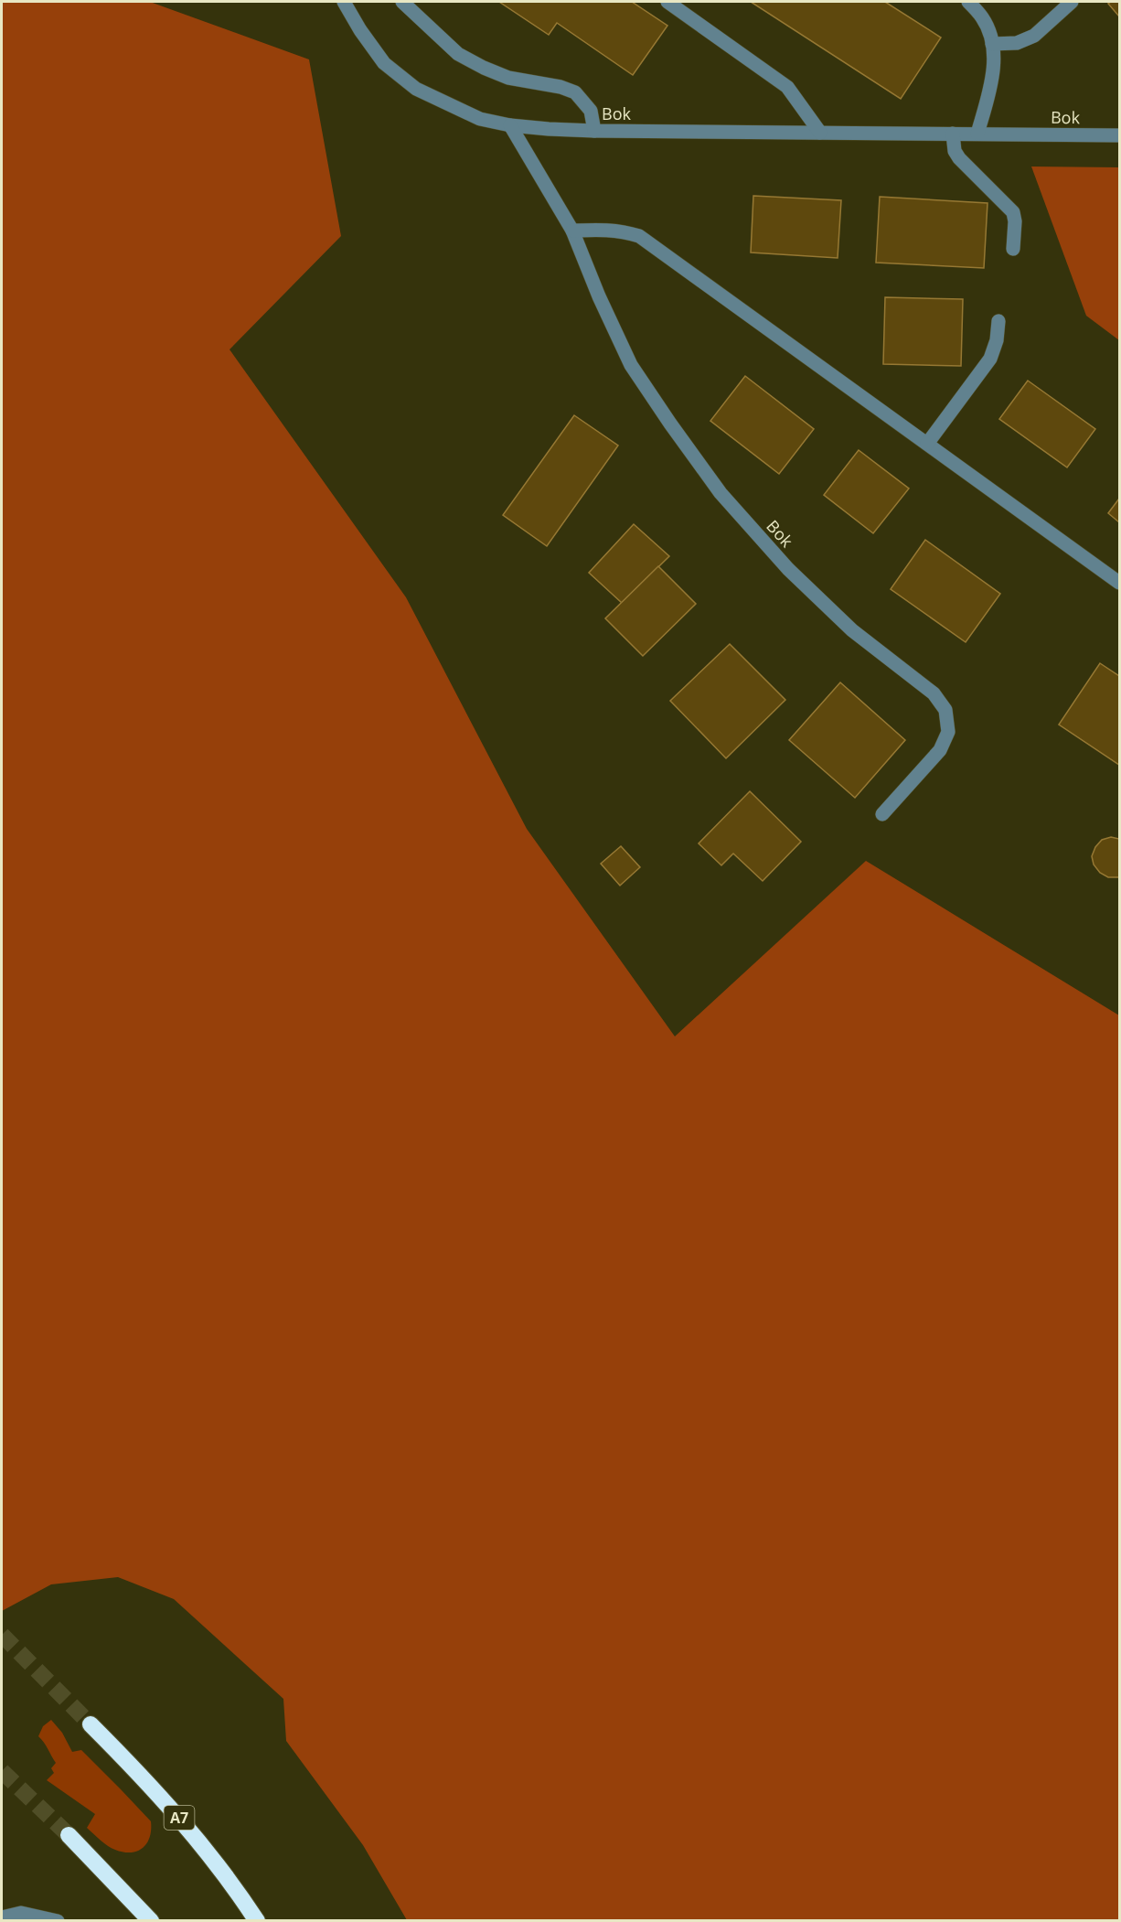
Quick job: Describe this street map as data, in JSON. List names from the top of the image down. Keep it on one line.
{"streets":{"highway":["A7"],"street":["Bok"]}}
